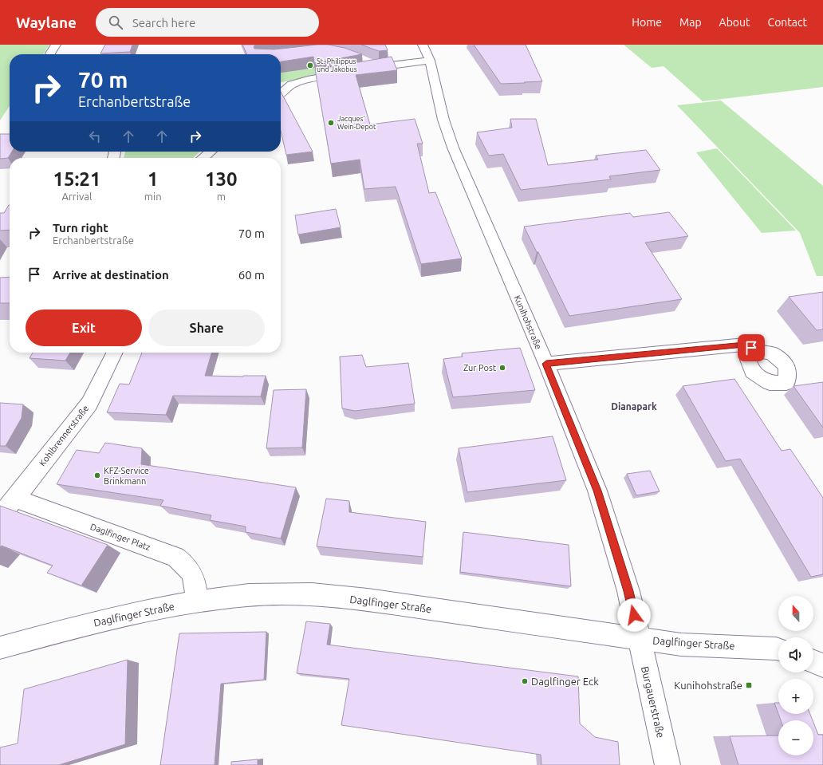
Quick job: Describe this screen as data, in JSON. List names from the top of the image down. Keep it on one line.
{"streets":{"street":["Kunihohstraße","Kohlbrennerstraße","Daglfinger Platz","Daglfinger Straße","Burgauerstraße"]},"crossings":[["Kunihohstraße","Daglfinger Straße"],["Kunihohstraße","Burgauerstraße"],["Kohlbrennerstraße","Daglfinger Platz"],["Daglfinger Platz","Daglfinger Straße"],["Daglfinger Straße","Burgauerstraße"]],"districts":["Dianapark"],"places":{"other":["St. Philippus und Jakobus","Jacques’ Wein-Depot","Zur Post","KFZ-Service Brinkmann","Daglfinger Eck"],"transit":["Kunihohstraße"]},"north":"top","page":{"header":"Waylane","search":"Search here","nav":["Home","Map","About","Contact"],"turn":["70 m","Erchanbertstraße"],"eta":["15:21","Arrival","1","min","130","m"],"list":[{"name":"Turn right","note":"Erchanbertstraße","value":"70 m"},{"name":"Arrive at destination","value":"60 m"}],"buttons":["Exit","Share"],"map_buttons":["+","−"]}}
